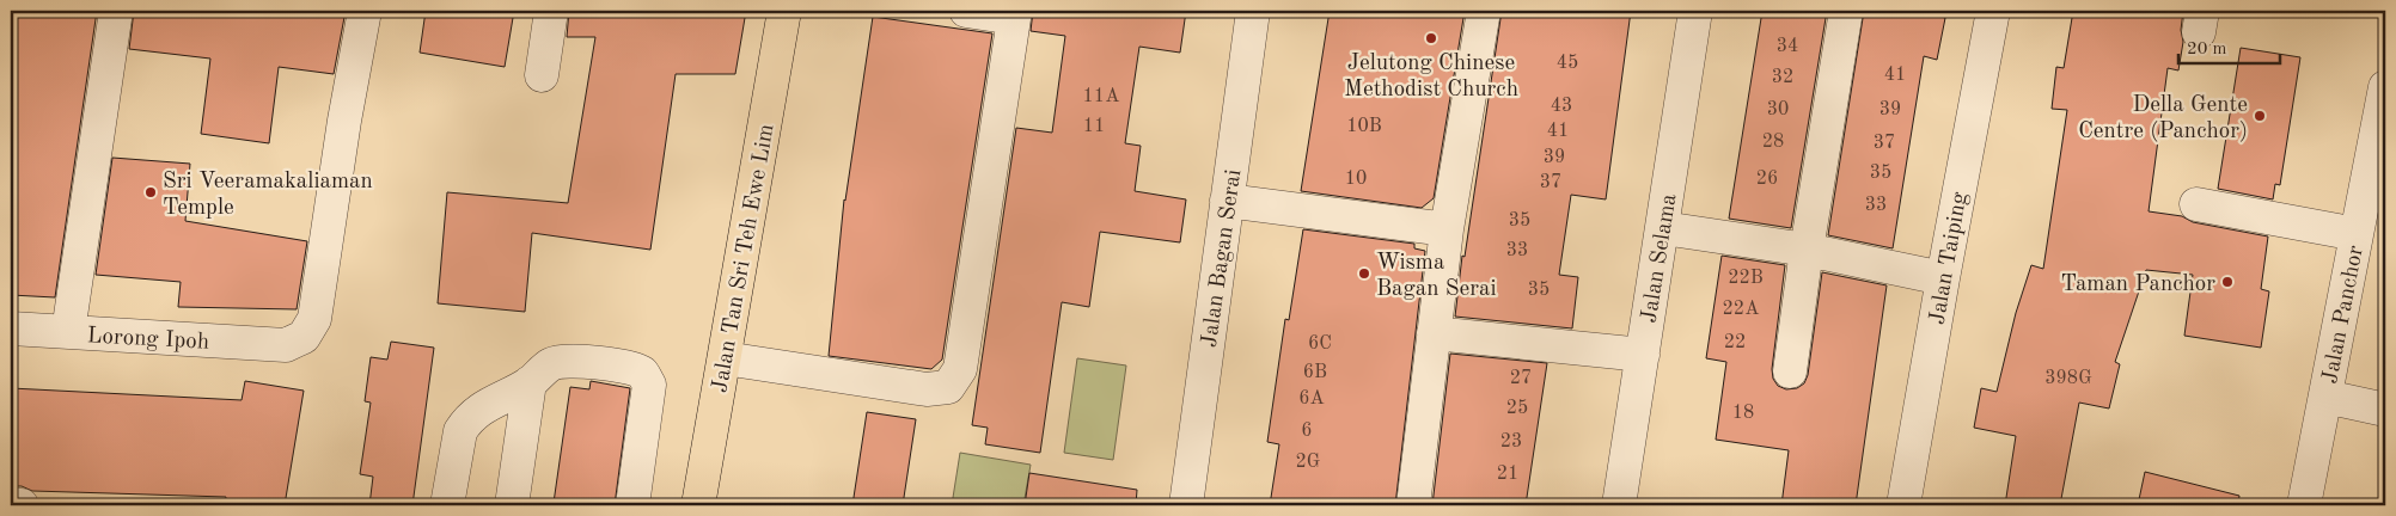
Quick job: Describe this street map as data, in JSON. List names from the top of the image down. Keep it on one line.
{"streets":{"main road":["Jalan Tan Sri Teh Ewe Lim"],"street":["Jalan Bagan Serai","Jalan Selama","Jalan Taiping","Jalan Panchor","Lorong Ipoh"]},"places":["Jelutong Chinese Methodist Church","Della Gente Centre (Panchor)","Sri Veeramakaliaman Temple","Wisma Bagan Serai","Taman Panchor"],"house_numbers":["34","45","41","32","11A","43","30","39","11","10B","41","28","37","39","35","10","26","37","33","35","33","22B","35","22A","22","6C","6B","27","398G","6A","25","18","6","23","2G","21"],"scale_bar":"20 m"}
